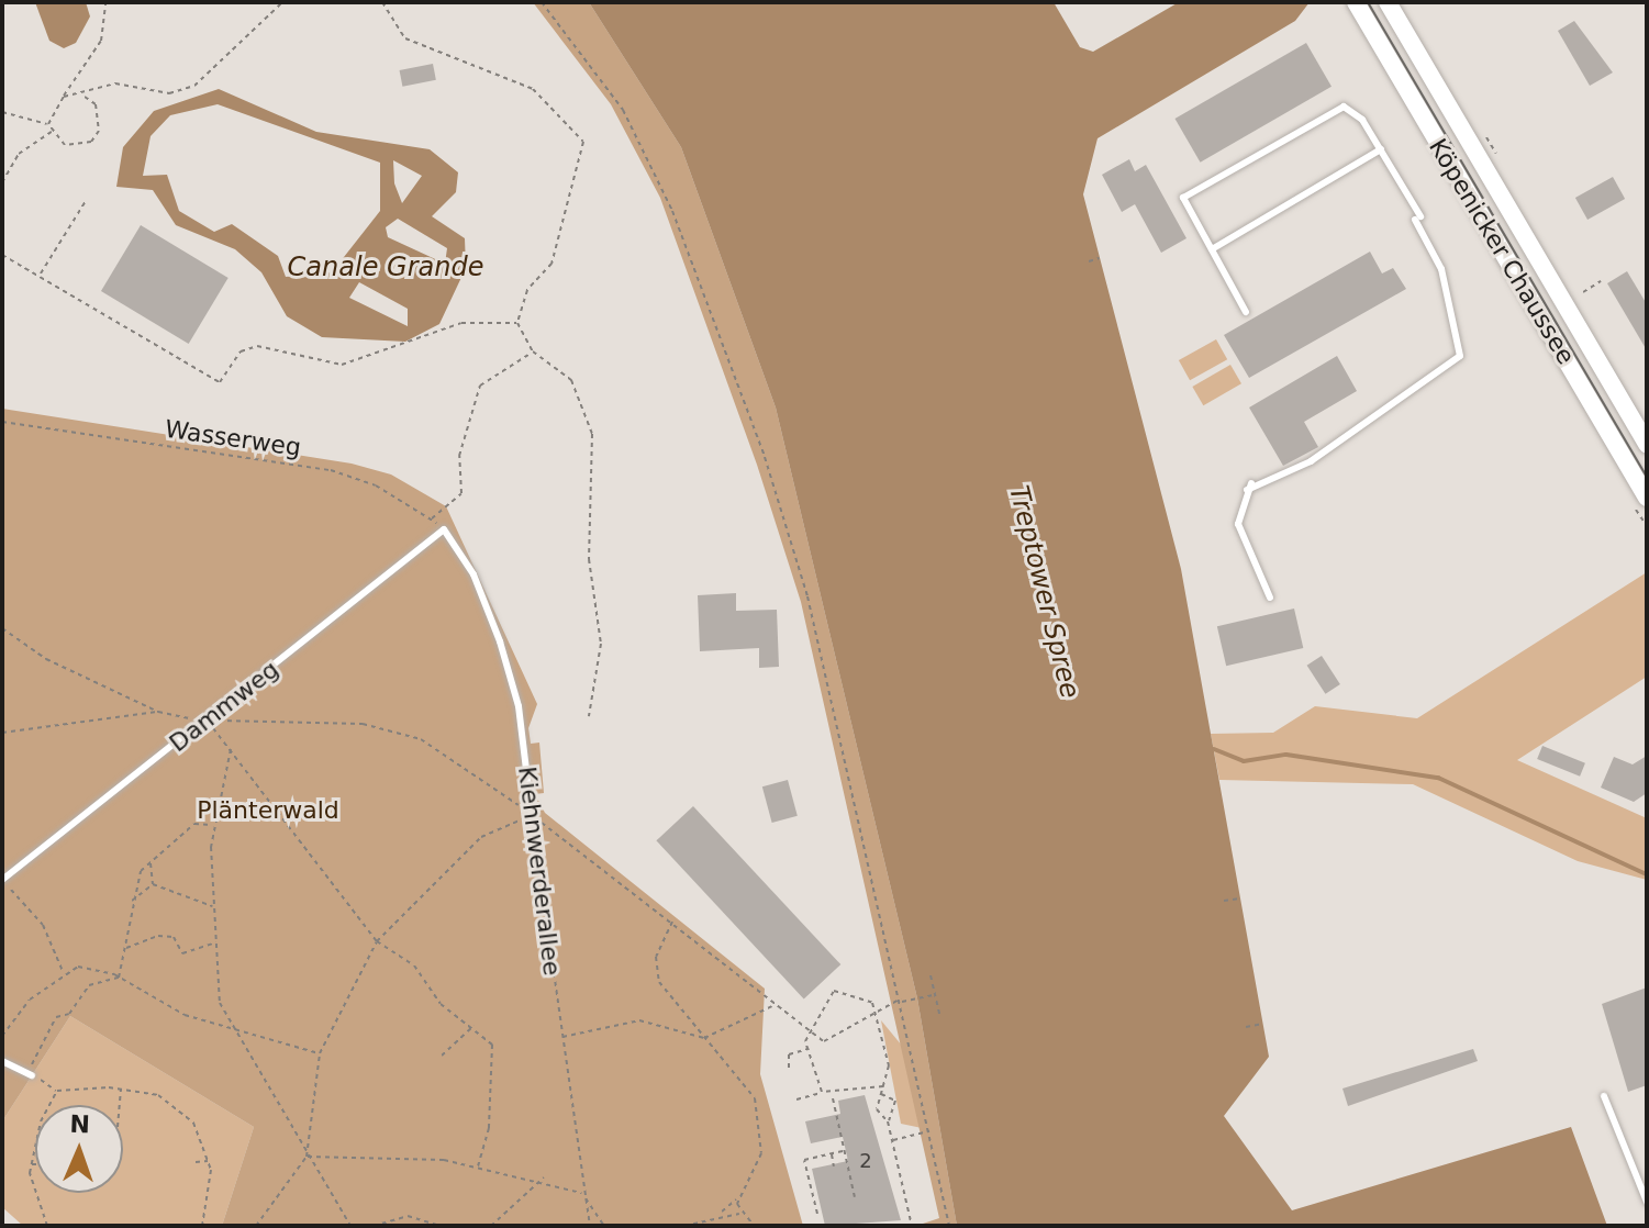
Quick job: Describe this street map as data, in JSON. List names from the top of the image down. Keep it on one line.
{"streets":{"main road":["Köpenicker Chaussee"],"lane":["Dammweg","Kiehnwerderallee"],"path":["Wasserweg"]},"crossings":[["Wasserweg","Dammweg"],["Wasserweg","Kiehnwerderallee"],["Dammweg","Kiehnwerderallee"]],"water":["Canale Grande","Treptower Spree"],"parks":["Plänterwald"],"house_numbers":["2"],"north":"top"}
